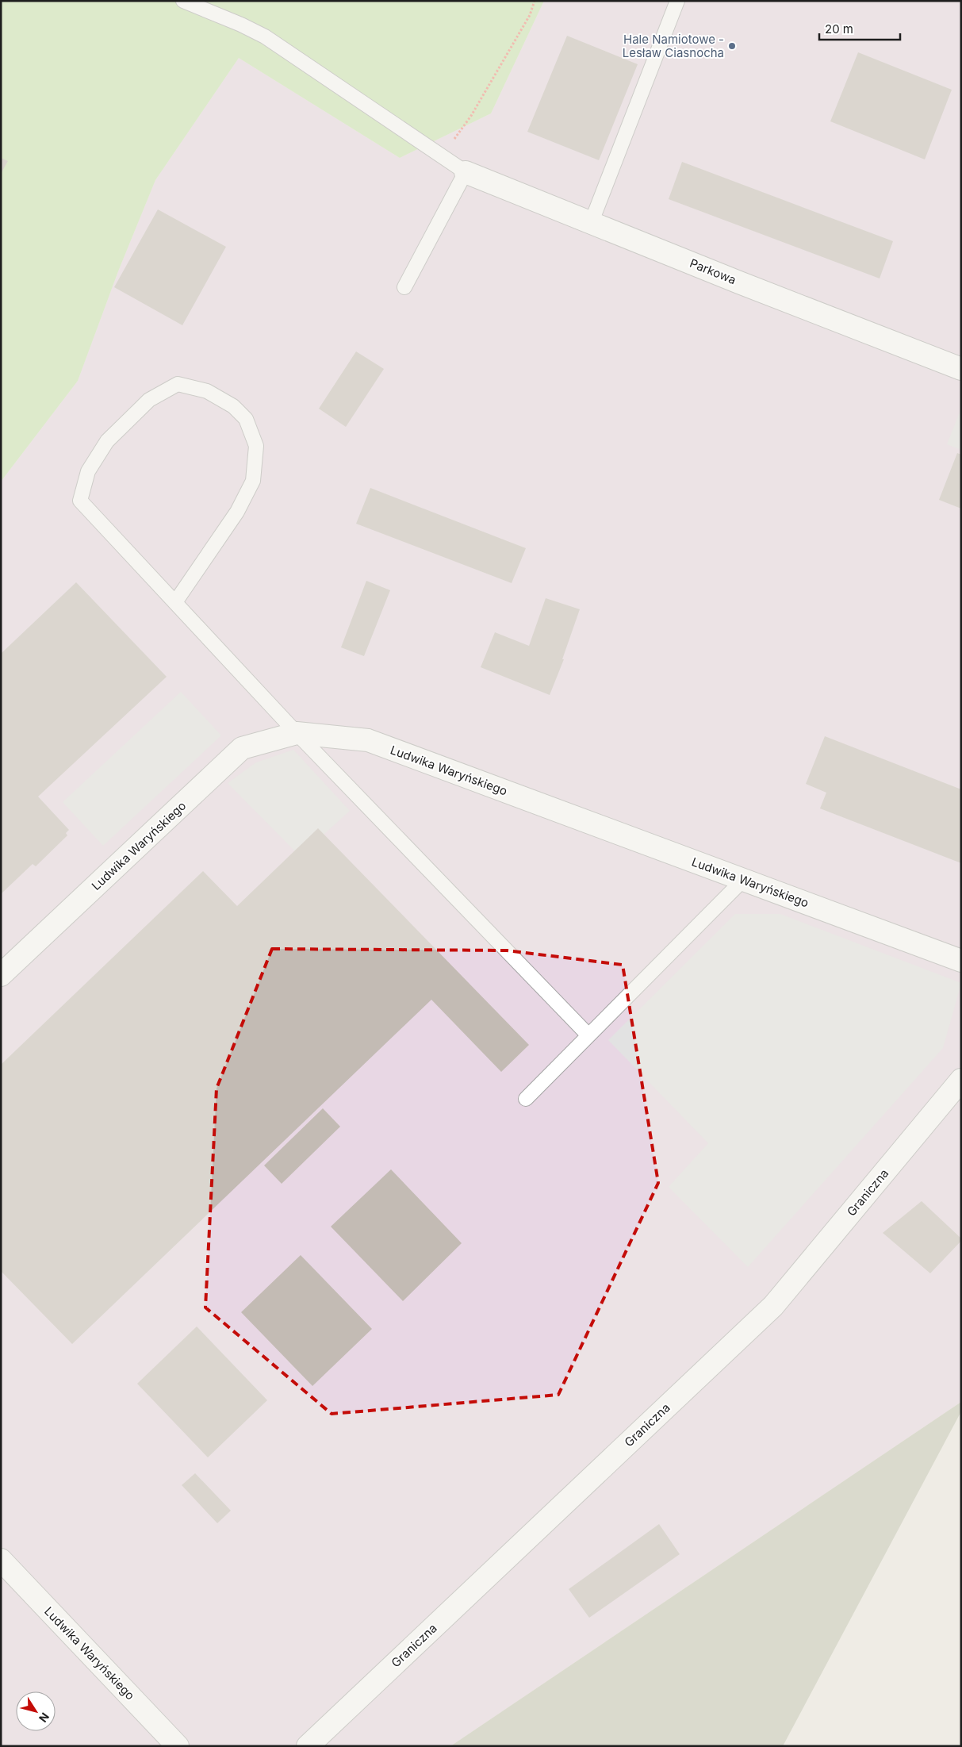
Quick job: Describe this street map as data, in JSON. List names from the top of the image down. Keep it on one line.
{"streets":{"street":["Parkowa","Ludwika Waryńskiego","Graniczna"]},"places":["Hale Namiotowe - Lesław Ciasnocha"],"scale_bar":"20 m","north":"bottom right"}
